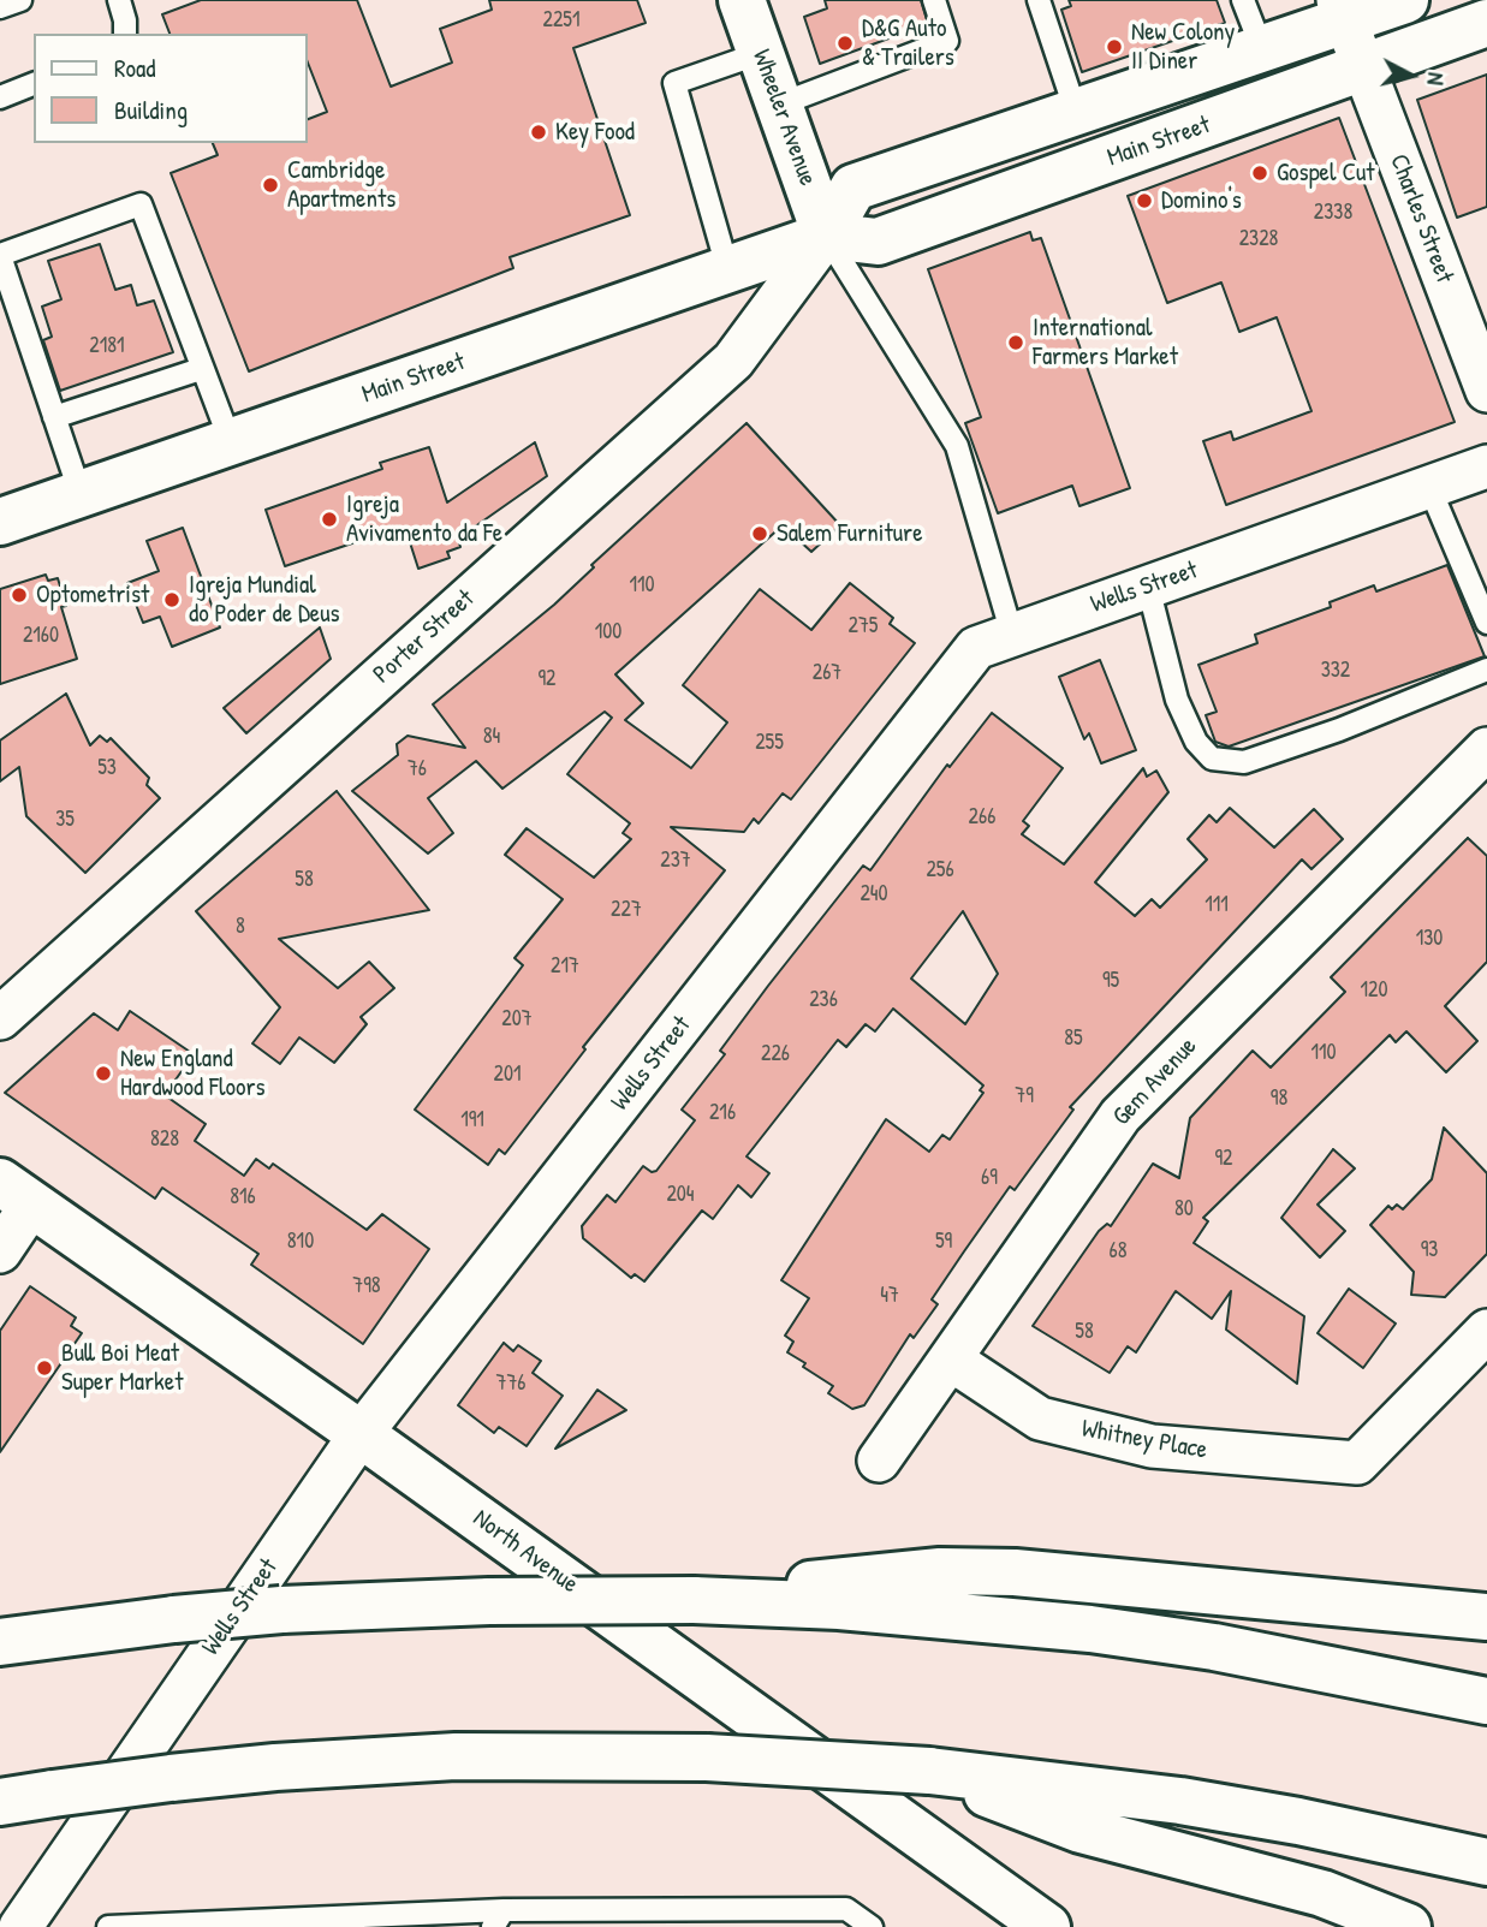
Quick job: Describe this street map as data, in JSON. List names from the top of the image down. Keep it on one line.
{"streets":{"main road":["Wheeler Avenue","Main Street","North Avenue"],"street":["Charles Street","Wells Street","Porter Street","Gem Avenue","Whitney Place"]},"crossings":[["Wheeler Avenue","Main Street"],["Wheeler Avenue","Porter Street"],["Main Street","Charles Street"],["Main Street","Porter Street"],["Wells Street","North Avenue"],["Gem Avenue","Whitney Place"]],"places":["D&G Auto & Trailers","New Colony II Diner","Key Food","Gospel Cut","Cambridge Apartments","Domino's","International Farmers Market","Igreja Avivamento da Fe","Salem Furniture","Optometrist","Igreja Mundial do Poder de Deus","New England Hardwood Floors","Bull Boi Meat Super Market"],"house_numbers":["2251","2338","2328","2181","110","275","100","2160","332","267","92","84","255","53","76","266","35","237","256","58","240","111","227","8","130","217","95","120","236","207","85","110","226","201","79","98","216","191","828","92","69","204","816","80","810","59","93","68","798","47","58","776"],"legend":["Road","Building"],"north":"right"}
